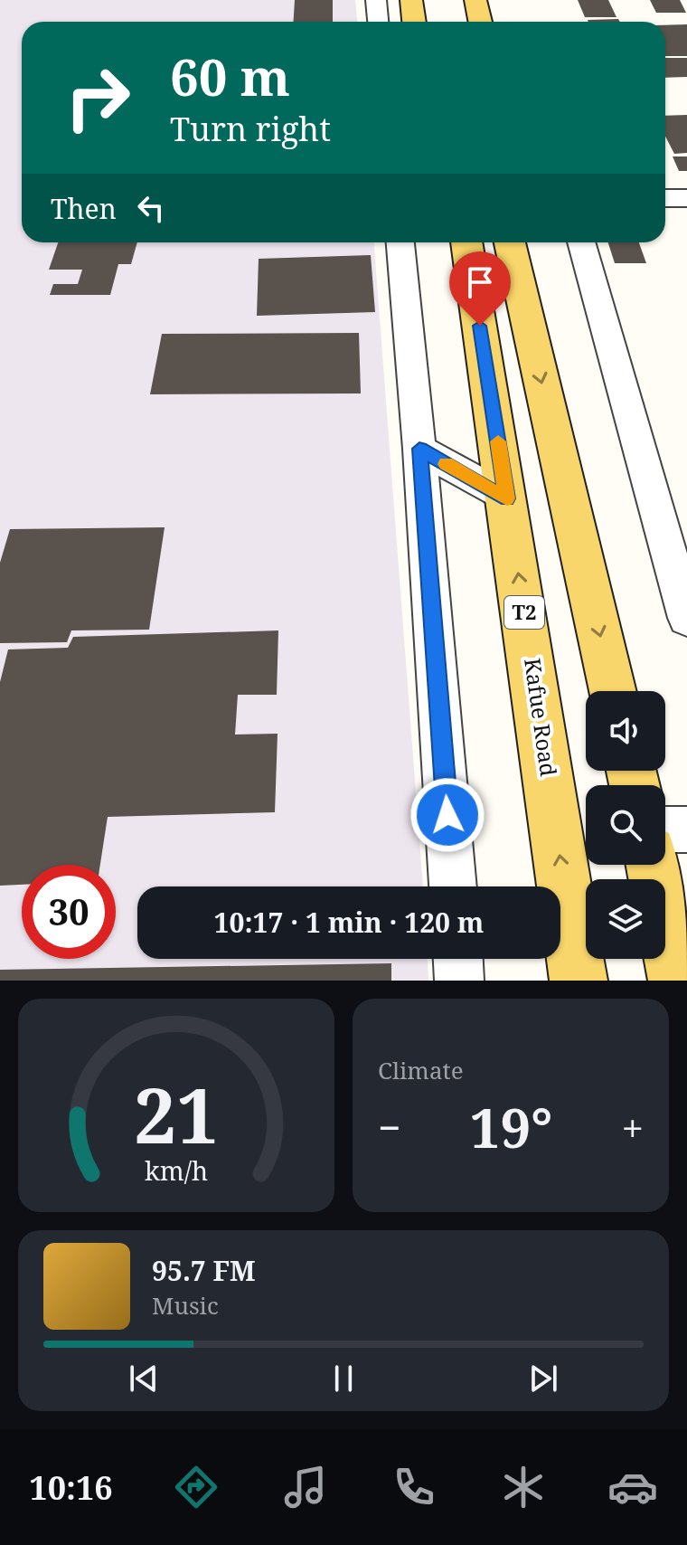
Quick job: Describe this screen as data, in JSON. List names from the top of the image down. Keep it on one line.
{"streets":{"main road":["T2","Kafue Road"]},"page":{"turn":["60 m","Turn right"],"then":"Then","limit":"30","trip":"10:17 · 1 min · 120 m","tile":"Climate","heat":["−","19°","+"],"song":["95.7 FM","Music"],"tabs":"10:16","gauge":["21","km/h"]}}
